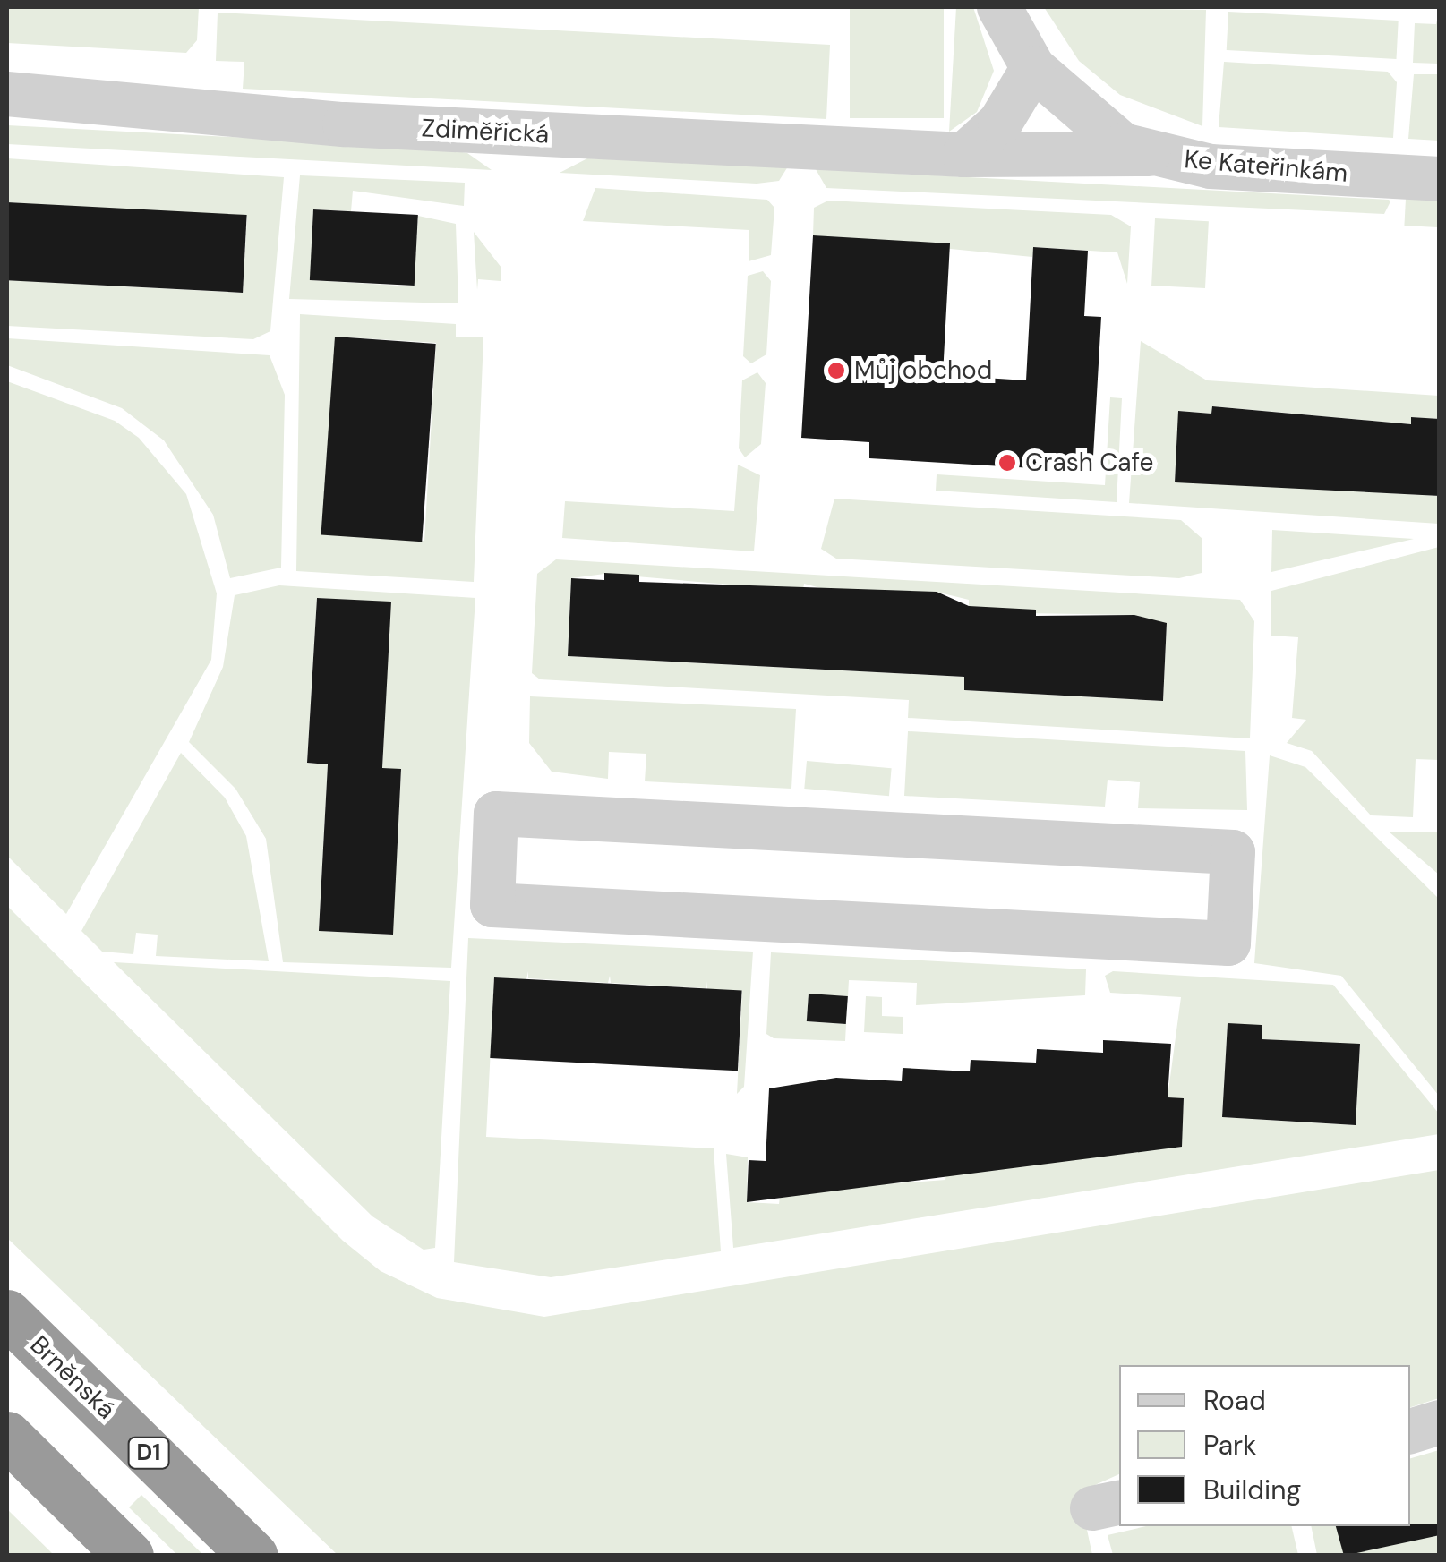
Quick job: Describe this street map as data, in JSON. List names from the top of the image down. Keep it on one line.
{"streets":{"highway":["Brněnská","D1"],"street":["Zdiměřická","Ke Kateřinkám"]},"crossings":[["Zdiměřická","Ke Kateřinkám"]],"places":["Můj obchod","Crash Cafe"],"legend":["Road","Park","Building"]}
